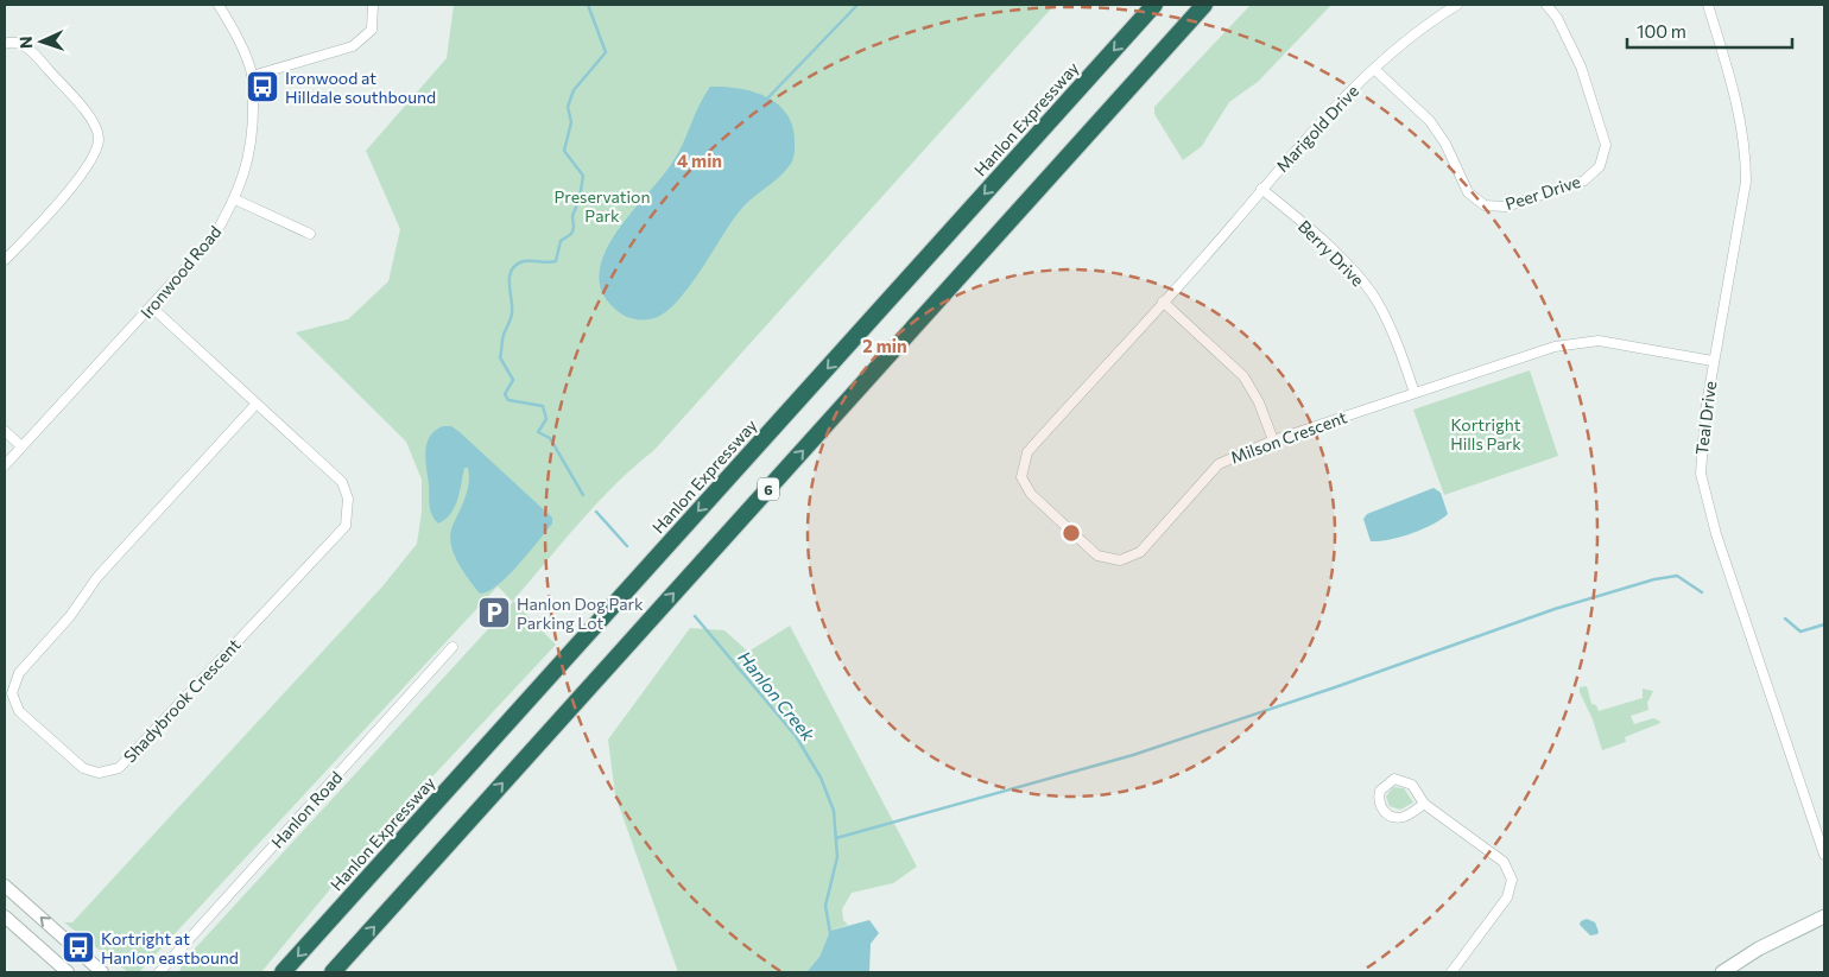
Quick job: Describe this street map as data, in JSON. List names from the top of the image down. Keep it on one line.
{"streets":{"highway":["Hanlon Expressway","6"],"street":["Marigold Drive","Peer Drive","Berry Drive","Ironwood Road","Teal Drive","Milson Crescent","Shadybrook Crescent","Hanlon Road"]},"crossings":[["Marigold Drive","Peer Drive"],["Marigold Drive","Berry Drive"],["Marigold Drive","Milson Crescent"],["Berry Drive","Milson Crescent"],["Ironwood Road","Shadybrook Crescent"],["Teal Drive","Milson Crescent"]],"water":["Hanlon Creek"],"parks":["Preservation Park","Kortright Hills Park"],"places":{"bus stop":["Ironwood at Hilldale southbound","Kortright at Hanlon eastbound"],"parking":["Hanlon Dog Park Parking Lot"]},"scale_bar":"100 m","north":"left","rings":["4 min","2 min"]}
